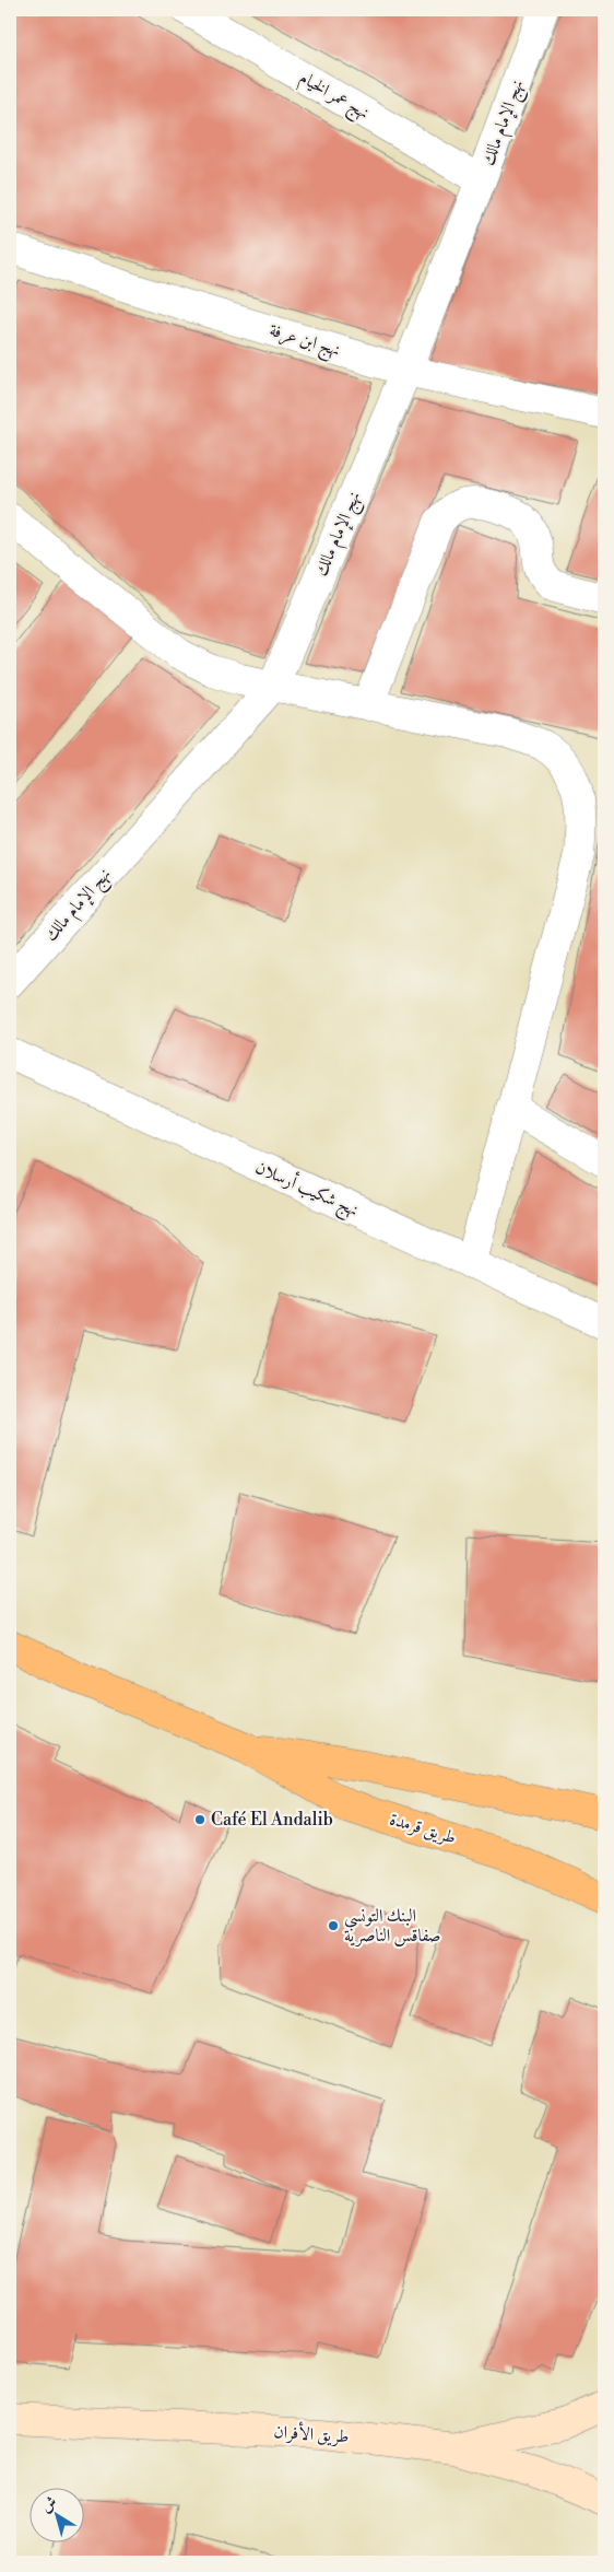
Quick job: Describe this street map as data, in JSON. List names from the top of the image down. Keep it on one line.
{"streets":{"main road":["طريق قرمدة","طريق الأفران"],"street":["نهج عمر الخيام","نهج الإمام مالك","نهج ابن عرفة","نهج شكيب أرسلان"]},"crossings":[["نهج عمر الخيام","نهج الإمام مالك"],["نهج الإمام مالك","نهج ابن عرفة"]],"places":["Café El Andalib","البنك التونسي صفاقس الناصرية"],"north":"top left"}
